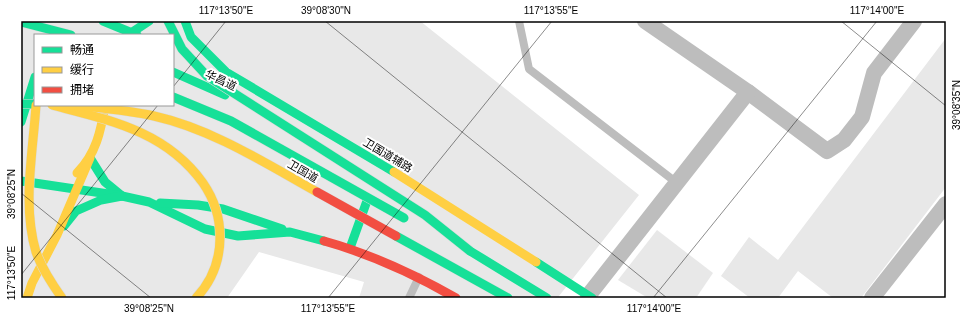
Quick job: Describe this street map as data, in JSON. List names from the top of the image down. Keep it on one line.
{"streets":{"main road":["华昌道","卫国道辅路","卫国道"]},"legend":["畅通","缓行","拥堵"],"coordinates":["117°13'50\"E","39°08'30\"N","117°13'55\"E","117°14'00\"E","39°08'35\"N","39°08'25\"N"]}
